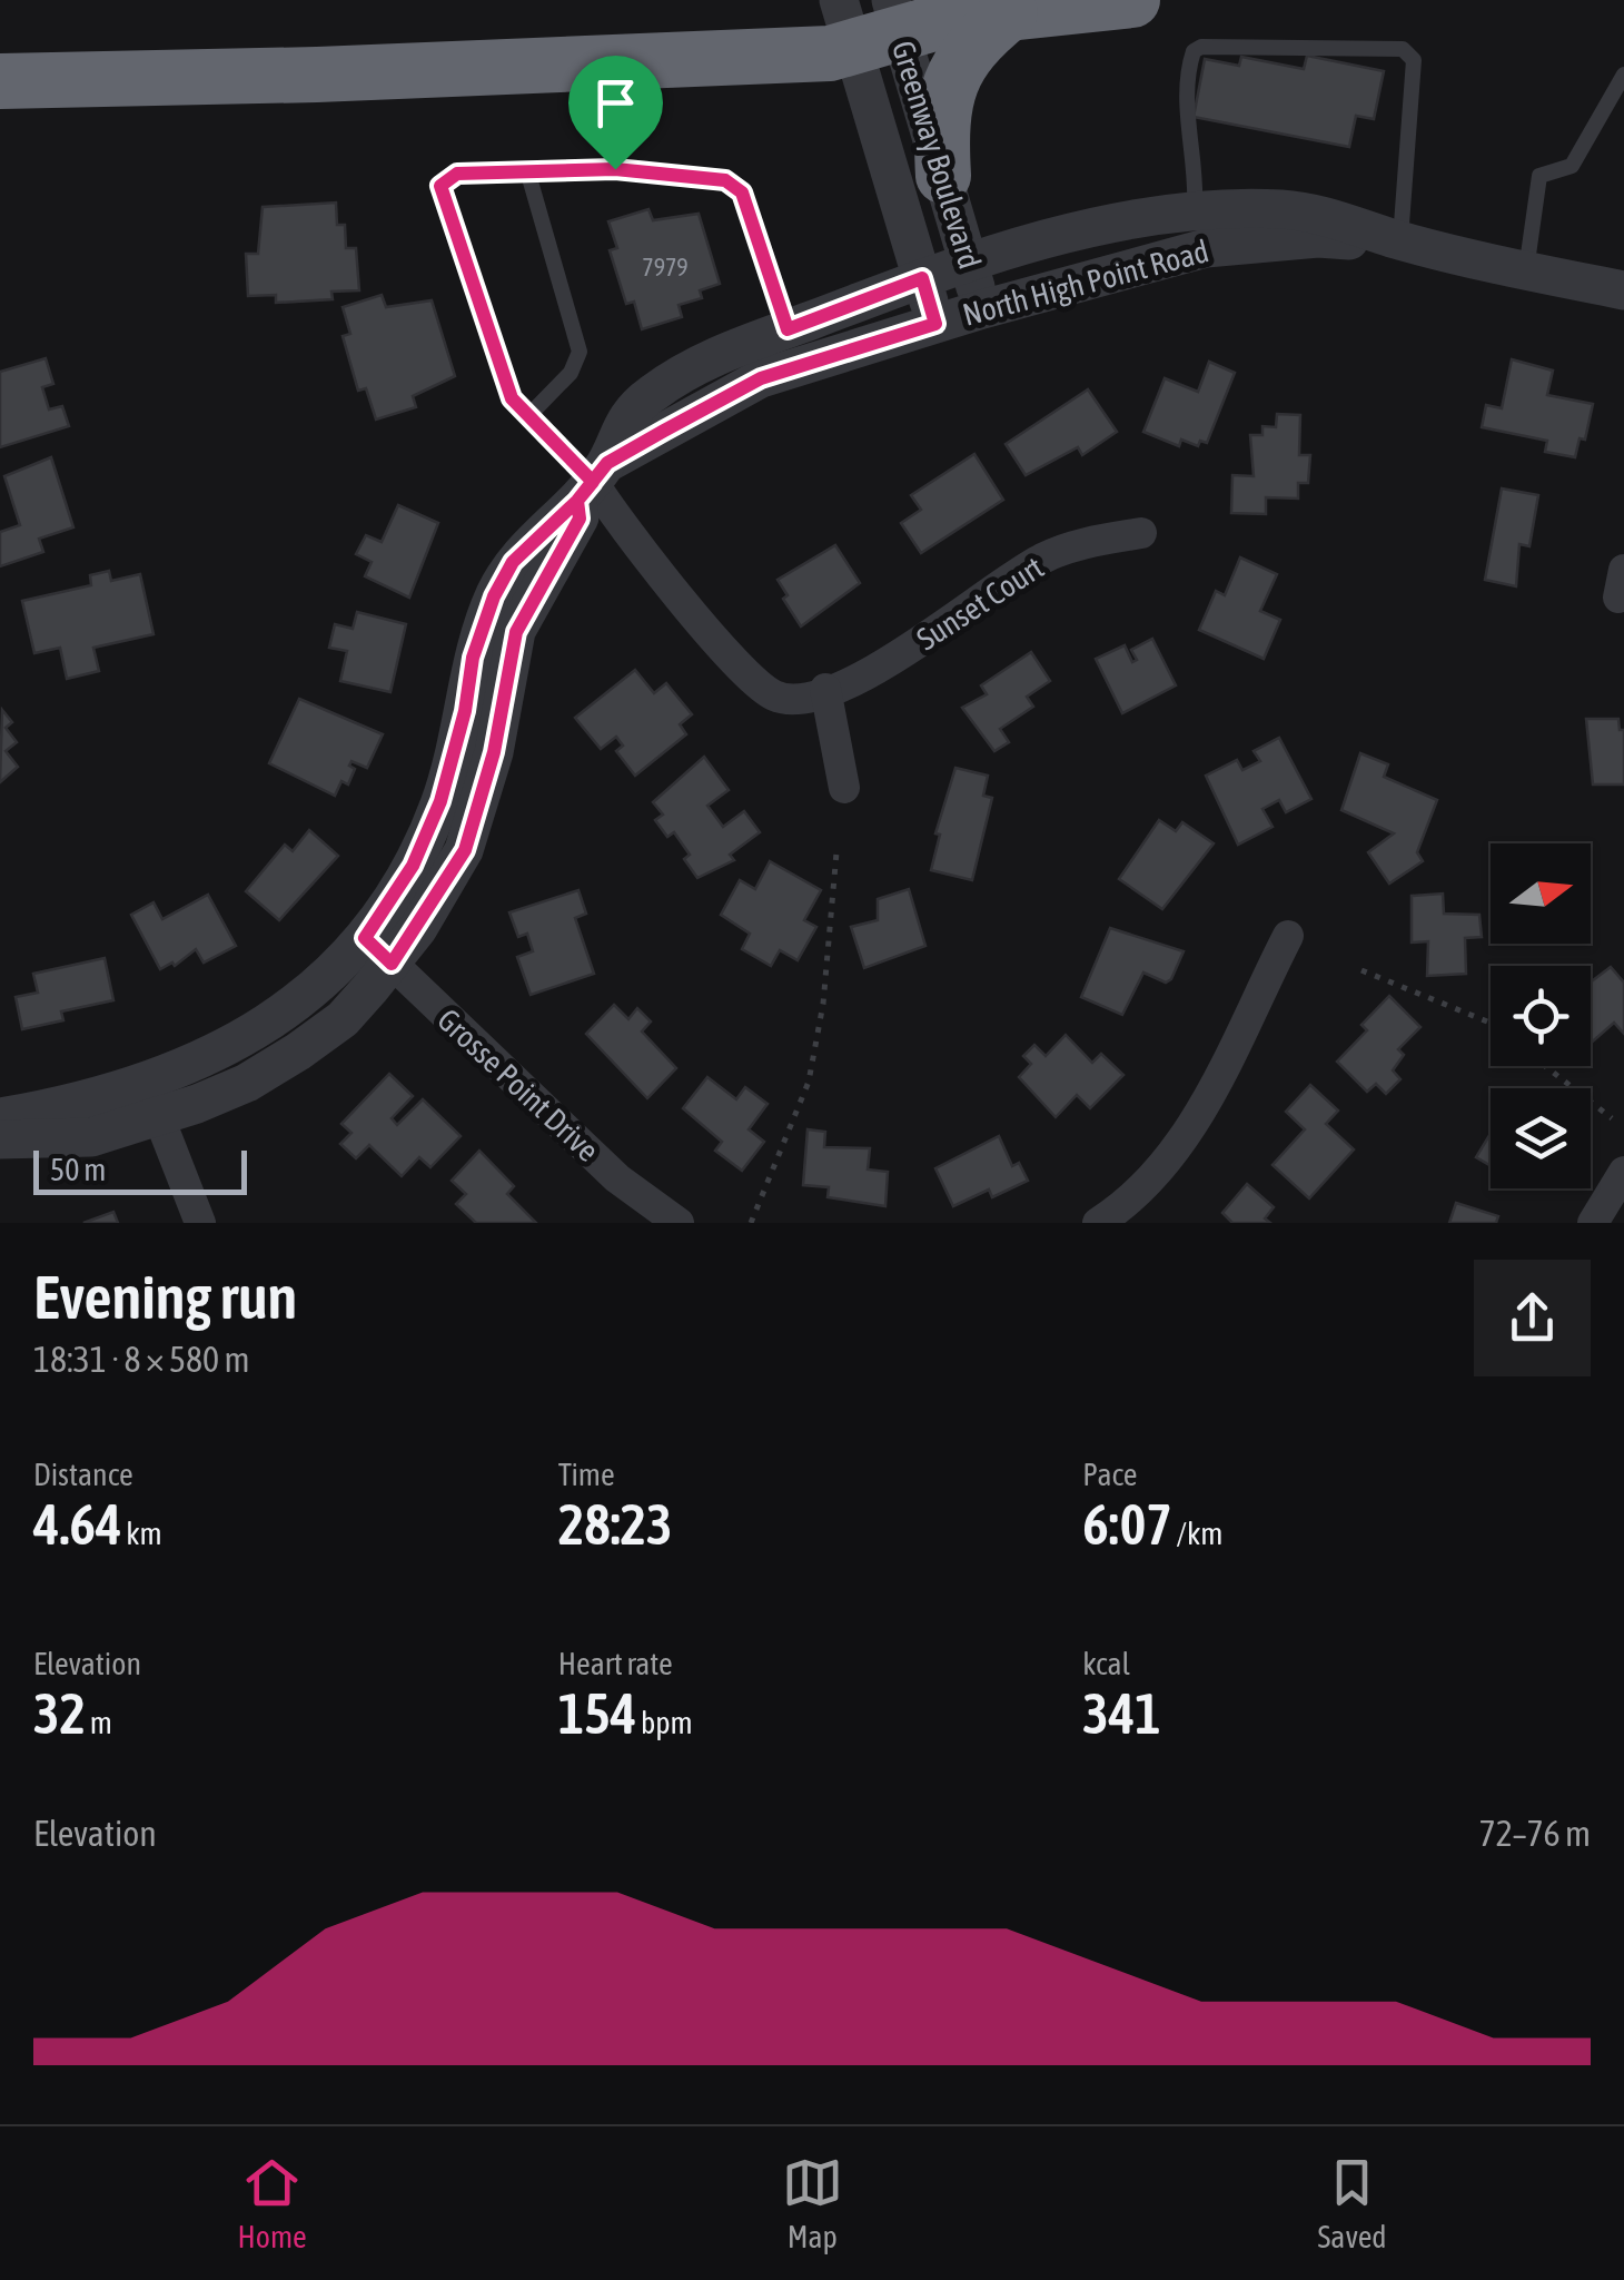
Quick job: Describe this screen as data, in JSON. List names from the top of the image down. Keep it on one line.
{"streets":{"street":["Greenway Boulevard","North High Point Road","Sunset Court","Grosse Point Drive"]},"crossings":[["Greenway Boulevard","North High Point Road"],["North High Point Road","Sunset Court"],["North High Point Road","Grosse Point Drive"]],"house_numbers":["7979"],"scale_bar":"50 m","north":"right","page":{"scale":"50 m","heading":["Evening run","18:31 · 8 × 580 m"],"stats":[["Distance","4.64 km"],["Time","28:23"],["Pace","6:07 /km"],["Elevation","32 m"],["Heart rate","154 bpm"],["kcal","341"]],"chart":["Elevation","72–76 m"],"tabs":["Home","Map","Saved"]}}
